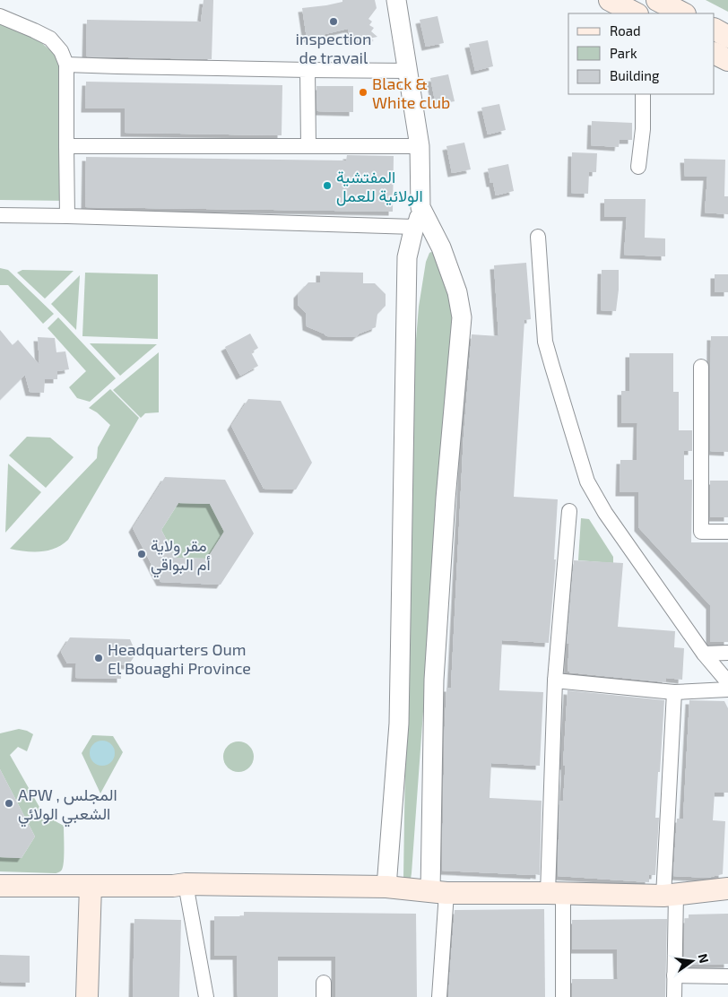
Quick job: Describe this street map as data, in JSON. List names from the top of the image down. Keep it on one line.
{"places":["inspection de travail","Black & White club","المفتشية الولائية للعمل","مقر ولاية أم البواقي","Headquarters Oum El Bouaghi Province","APW , المجلس الشعبي الولائي"],"legend":["Road","Park","Building"],"north":"right"}
